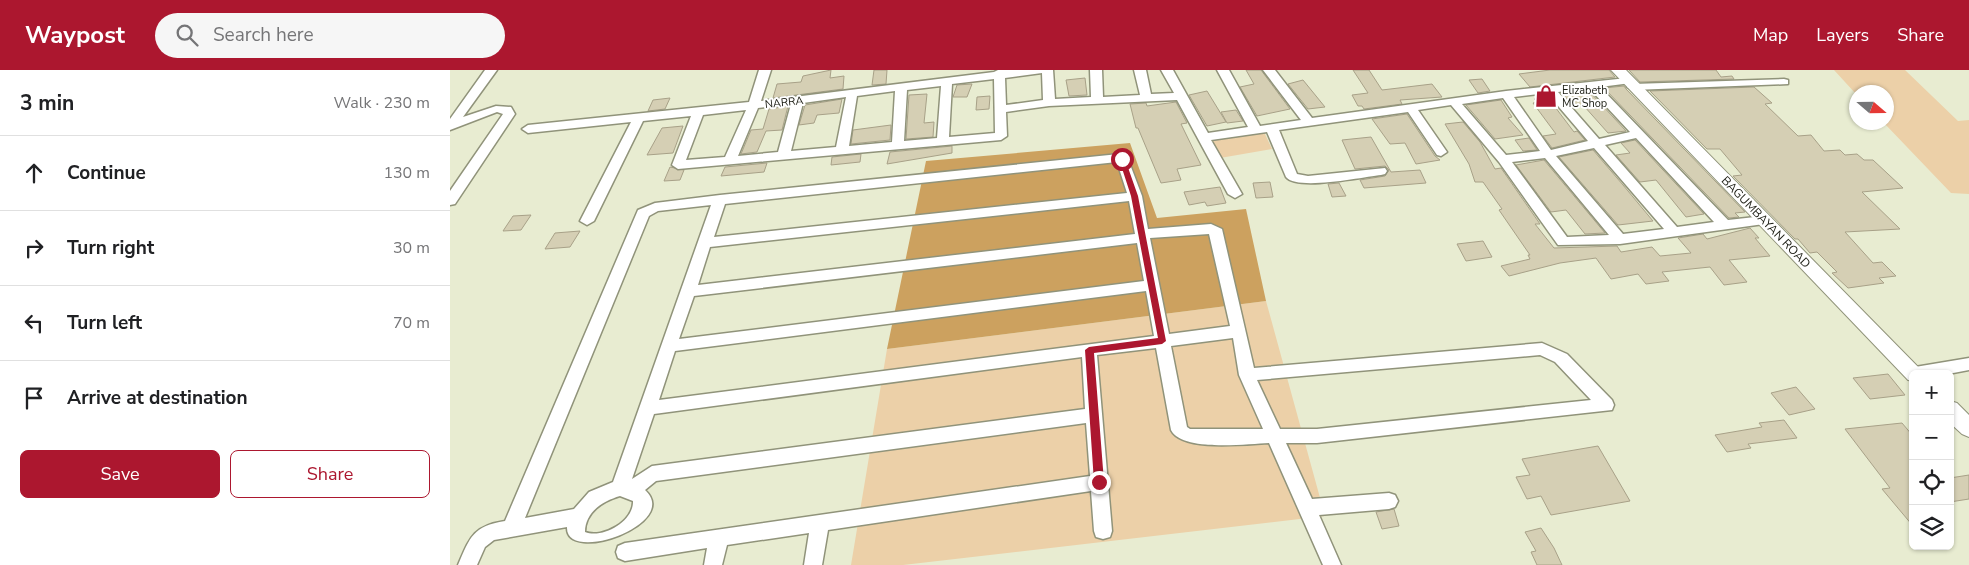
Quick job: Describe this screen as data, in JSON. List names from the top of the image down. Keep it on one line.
{"streets":{"street":["NARRA","BAGUMBAYAN ROAD"]},"places":{"shop":["Elizabeth MC Shop"]},"north":"right","page":{"header":"Waypost","search":"Search here","nav":["Map","Layers","Share"],"heading":["3 min","Walk · 230 m"],"list":[["Continue","130 m"],["Turn right","30 m"],["Turn left","70 m"],"Arrive at destination"],"map_buttons":["+","−"],"buttons":["Save","Share"]}}
